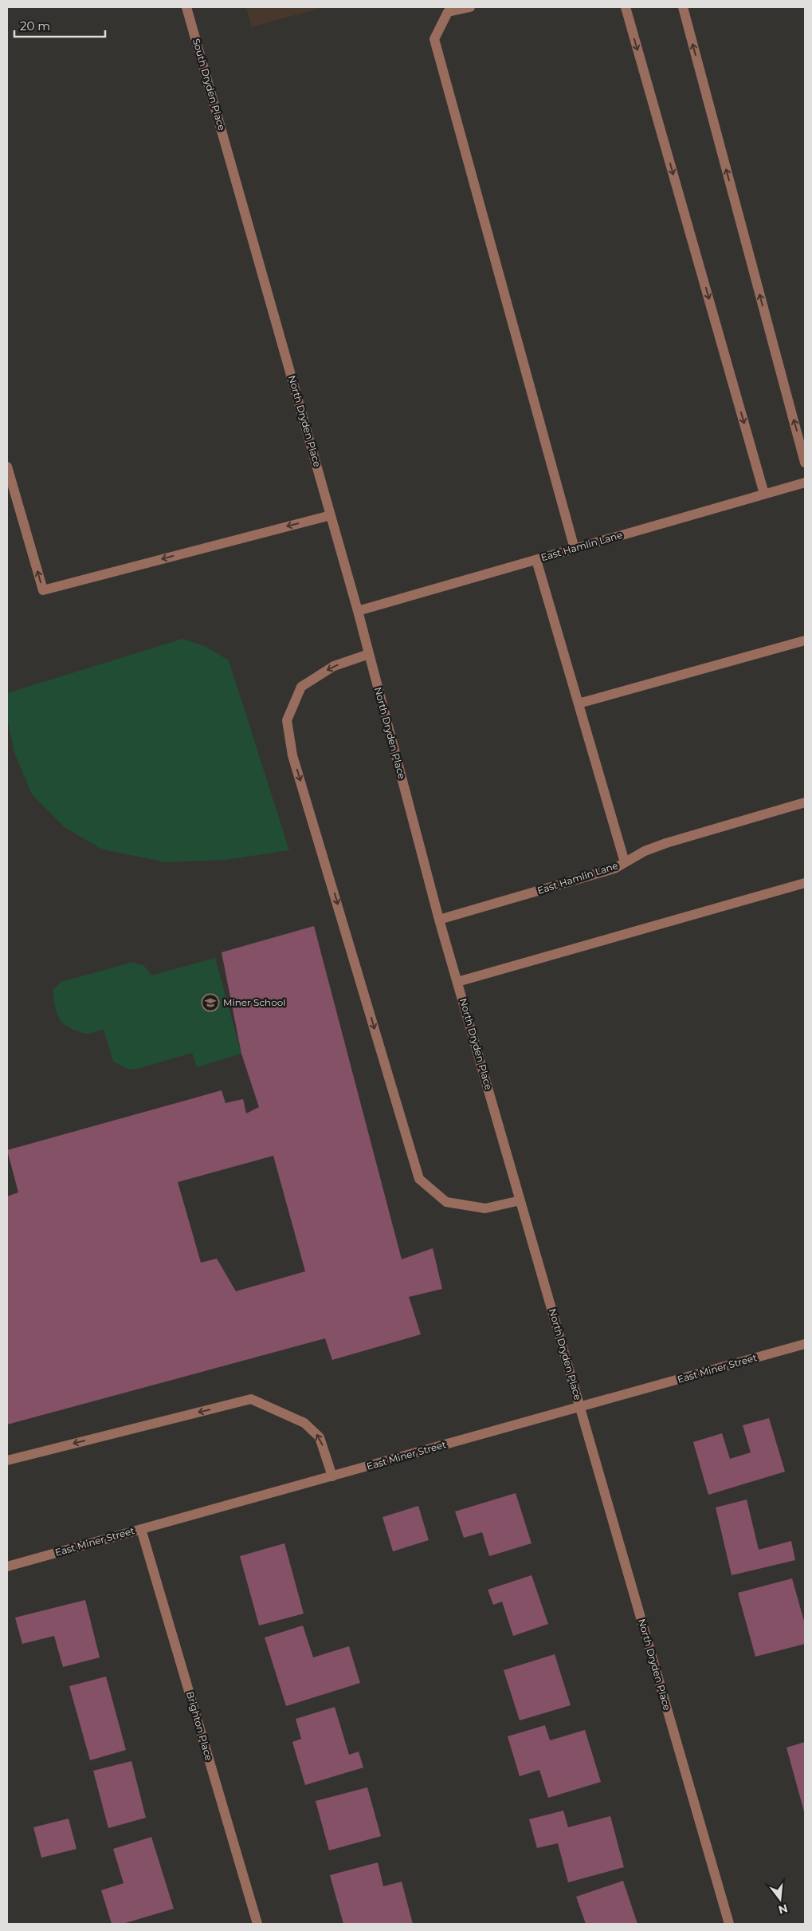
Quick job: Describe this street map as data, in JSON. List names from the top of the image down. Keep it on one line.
{"streets":{"street":["South Dryden Place","North Dryden Place","East Hamlin Lane","East Miner Street","Brighton Place"]},"crossings":[["South Dryden Place","North Dryden Place"],["North Dryden Place","East Hamlin Lane"],["North Dryden Place","East Miner Street"],["East Miner Street","Brighton Place"]],"places":{"school or university":["Miner School"]},"scale_bar":"20 m","north":"bottom"}
